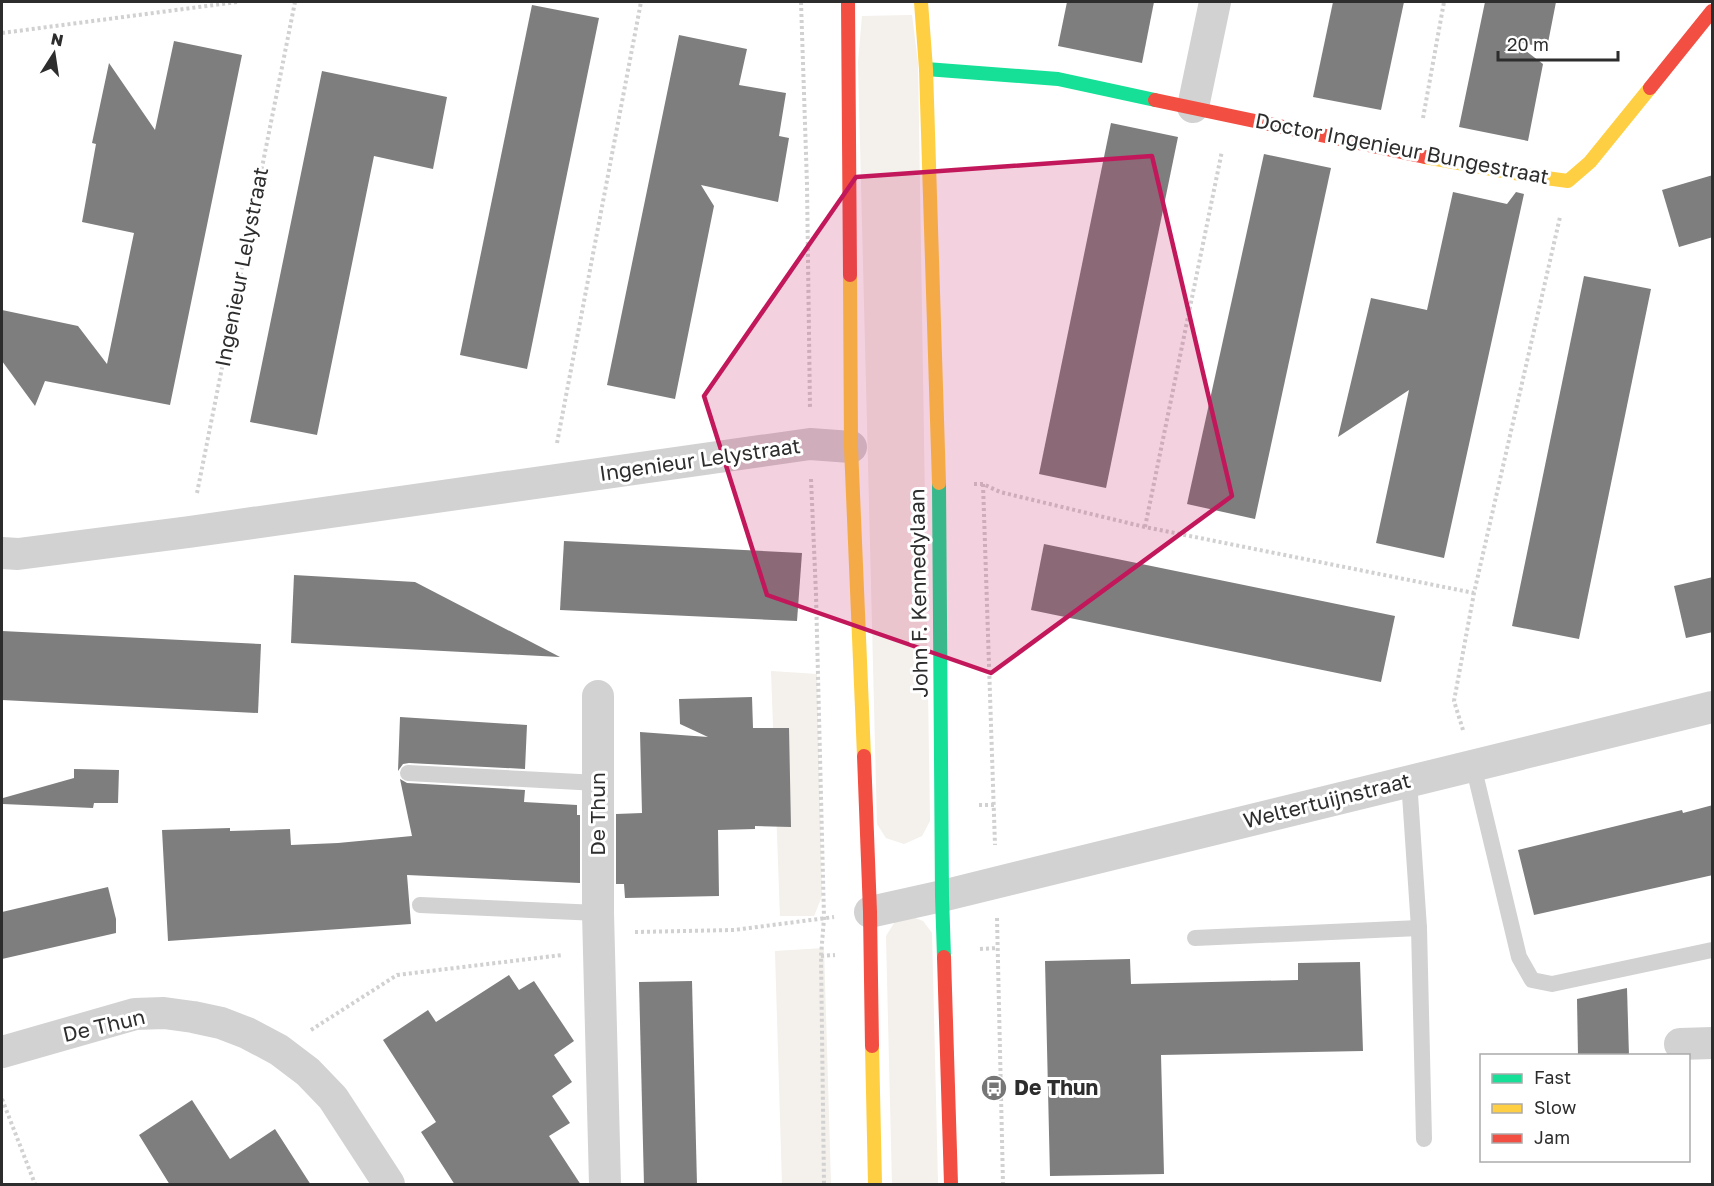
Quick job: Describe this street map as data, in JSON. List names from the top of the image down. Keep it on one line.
{"streets":{"street":["Doctor Ingenieur Bungestraat","Ingenieur Lelystraat","John F. Kennedylaan","Weltertuijnstraat","De Thun"]},"crossings":[["Doctor Ingenieur Bungestraat","John F. Kennedylaan"],["John F. Kennedylaan","Weltertuijnstraat"]],"places":{"bus stop":["De Thun"]},"legend":["Fast","Slow","Jam"],"scale_bar":"20 m","north":"top"}
